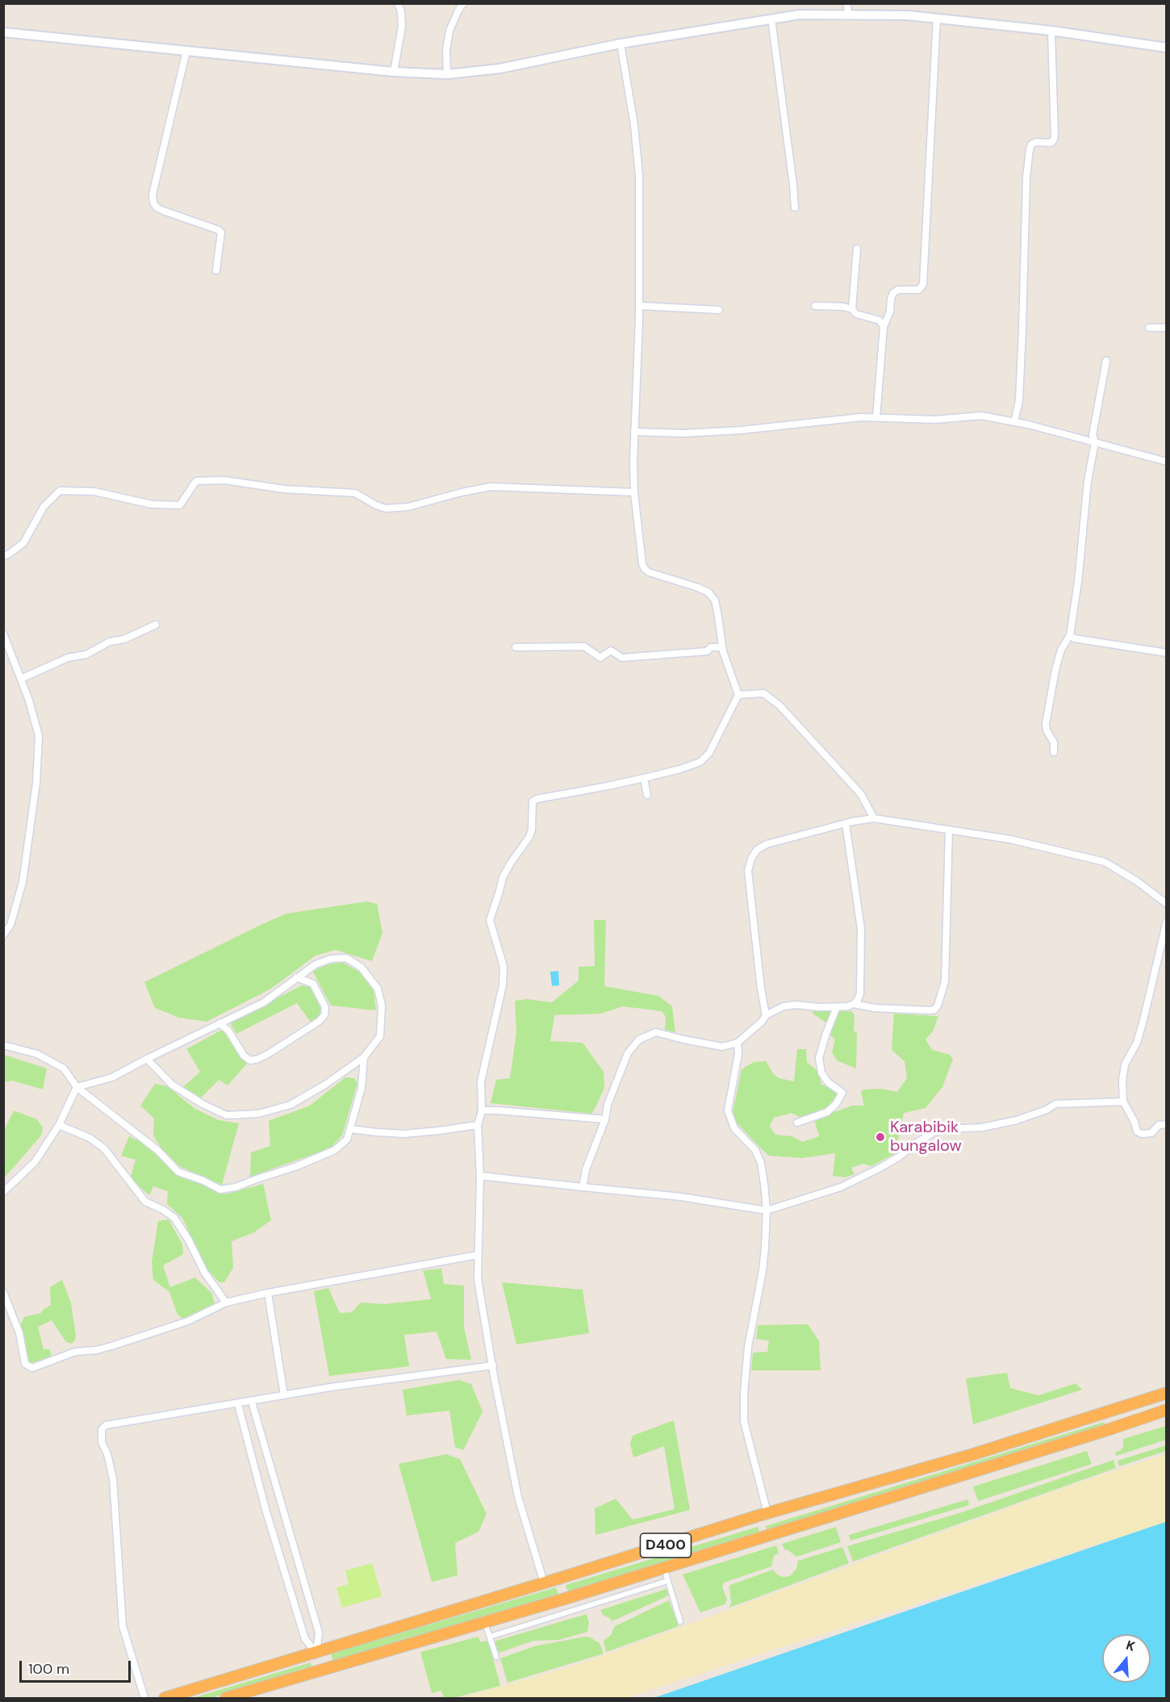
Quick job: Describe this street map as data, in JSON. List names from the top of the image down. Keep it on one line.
{"streets":{"highway":["D400"]},"places":["Karabibik bungalow"],"scale_bar":"100 m","north":"top"}
